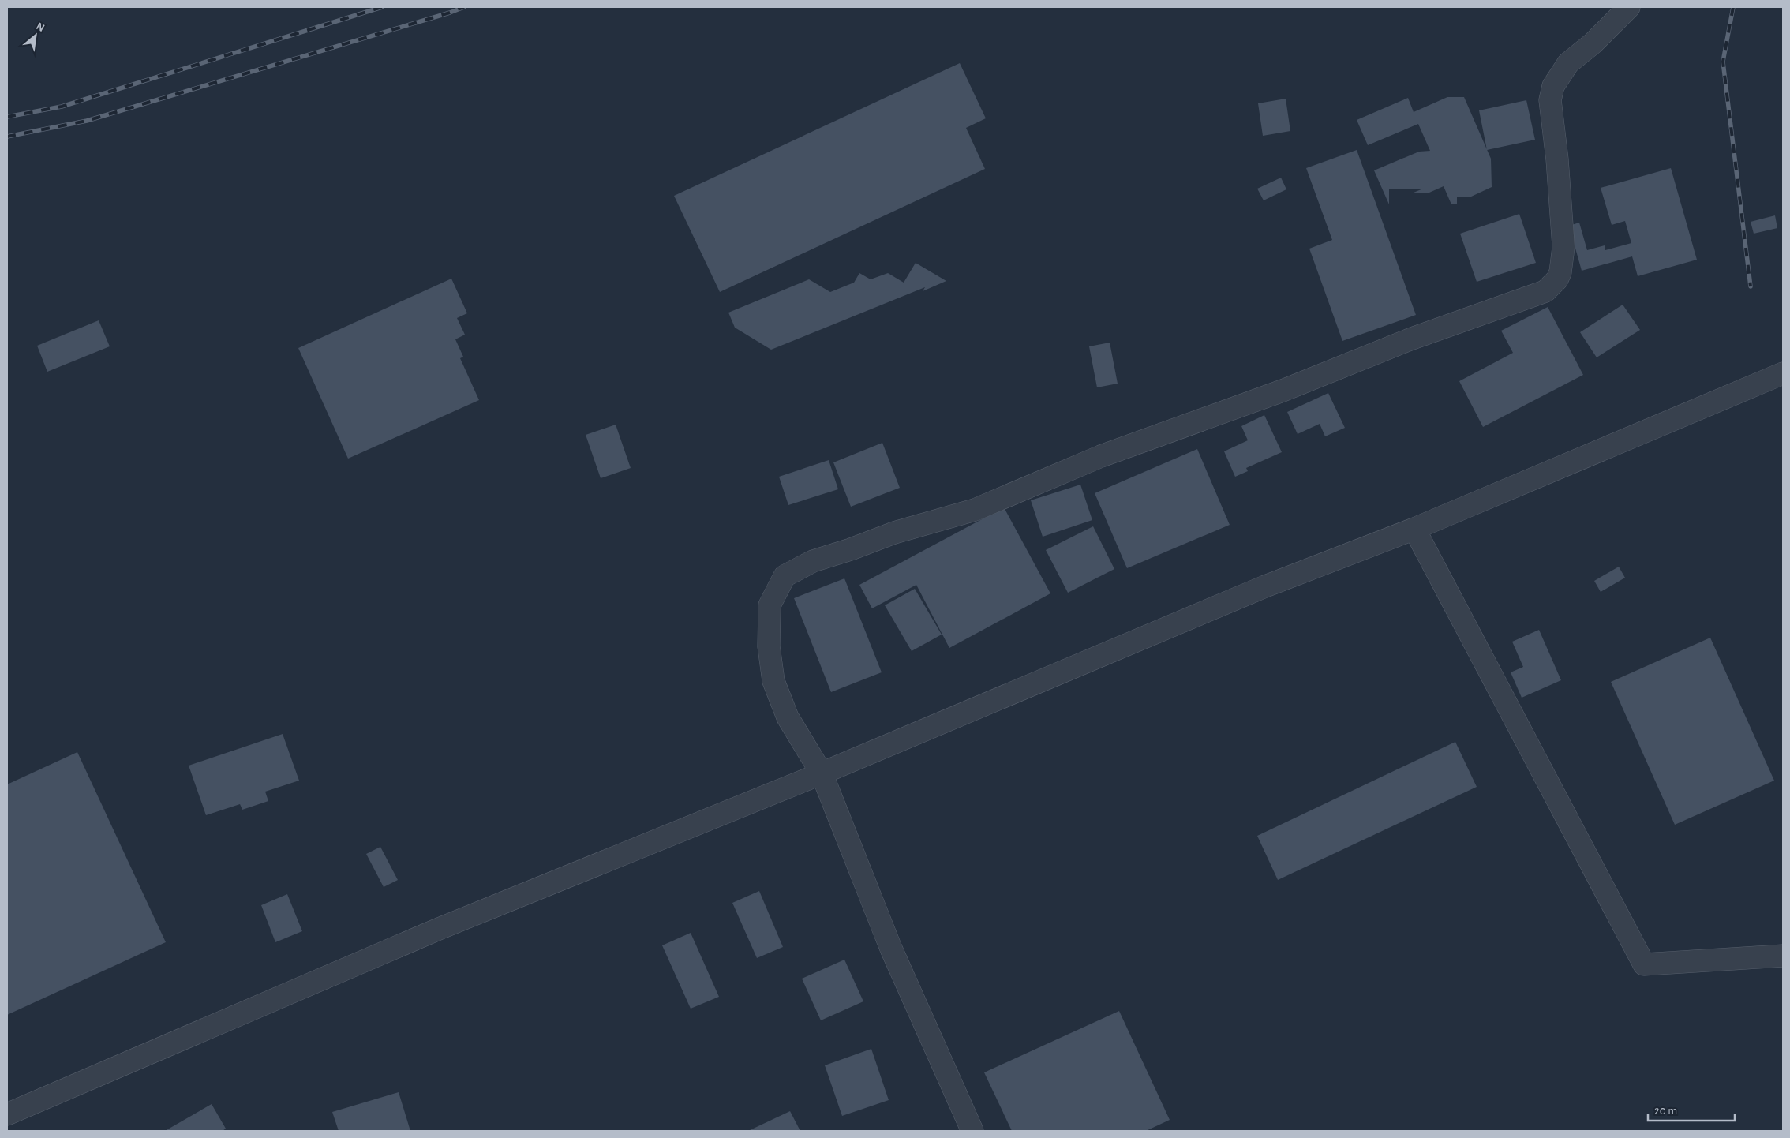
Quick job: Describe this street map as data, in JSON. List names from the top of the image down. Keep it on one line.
{"scale_bar":"20 m","north":"top right"}
